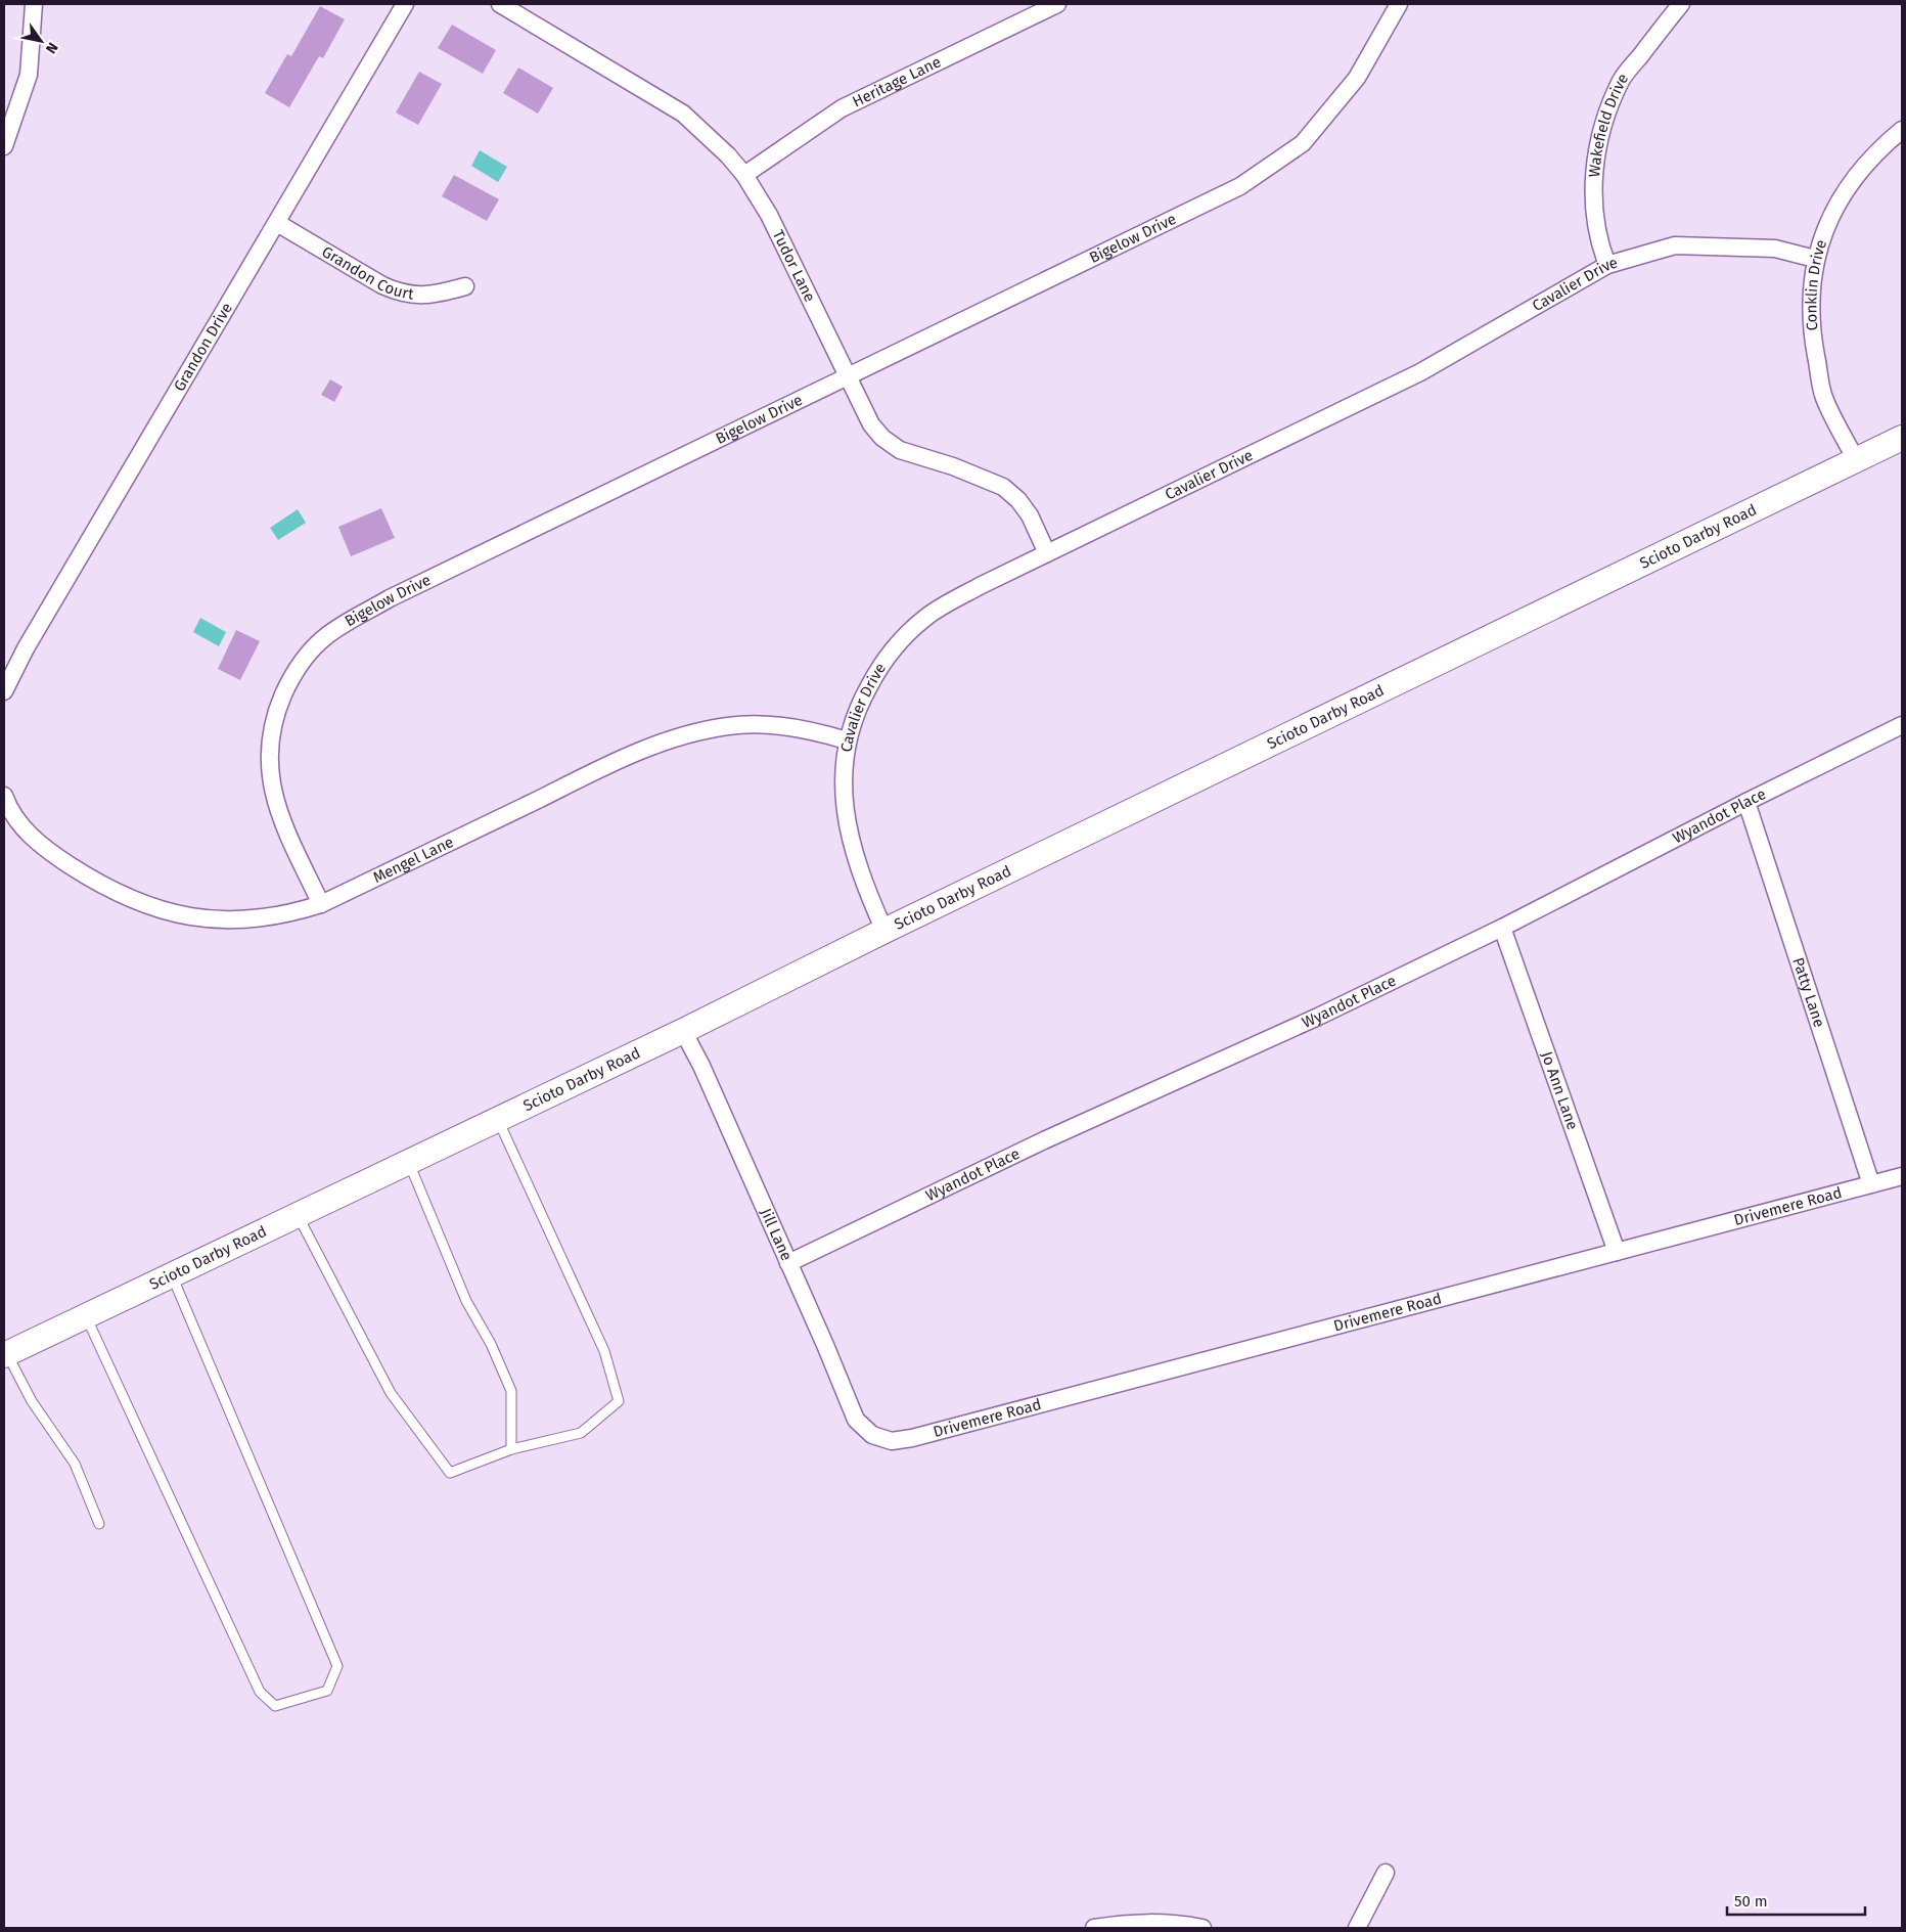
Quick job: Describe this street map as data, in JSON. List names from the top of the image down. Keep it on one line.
{"streets":{"main road":["Scioto Darby Road"],"street":["Heritage Lane","Wakefield Drive","Bigelow Drive","Tudor Lane","Grandon Court","Cavalier Drive","Conklin Drive","Grandon Drive","Wyandot Place","Mengel Lane","Patty Lane","Jo Ann Lane","Drivemere Road","Jill Lane"]},"crossings":[["Heritage Lane","Tudor Lane"],["Wakefield Drive","Cavalier Drive"],["Bigelow Drive","Tudor Lane"],["Bigelow Drive","Mengel Lane"],["Tudor Lane","Cavalier Drive"],["Grandon Court","Grandon Drive"],["Cavalier Drive","Conklin Drive"],["Cavalier Drive","Scioto Darby Road"],["Cavalier Drive","Mengel Lane"],["Conklin Drive","Scioto Darby Road"],["Scioto Darby Road","Jill Lane"],["Wyandot Place","Patty Lane"],["Wyandot Place","Jo Ann Lane"],["Wyandot Place","Jill Lane"],["Patty Lane","Drivemere Road"],["Jo Ann Lane","Drivemere Road"],["Drivemere Road","Jill Lane"]],"scale_bar":"50 m","north":"bottom right"}
